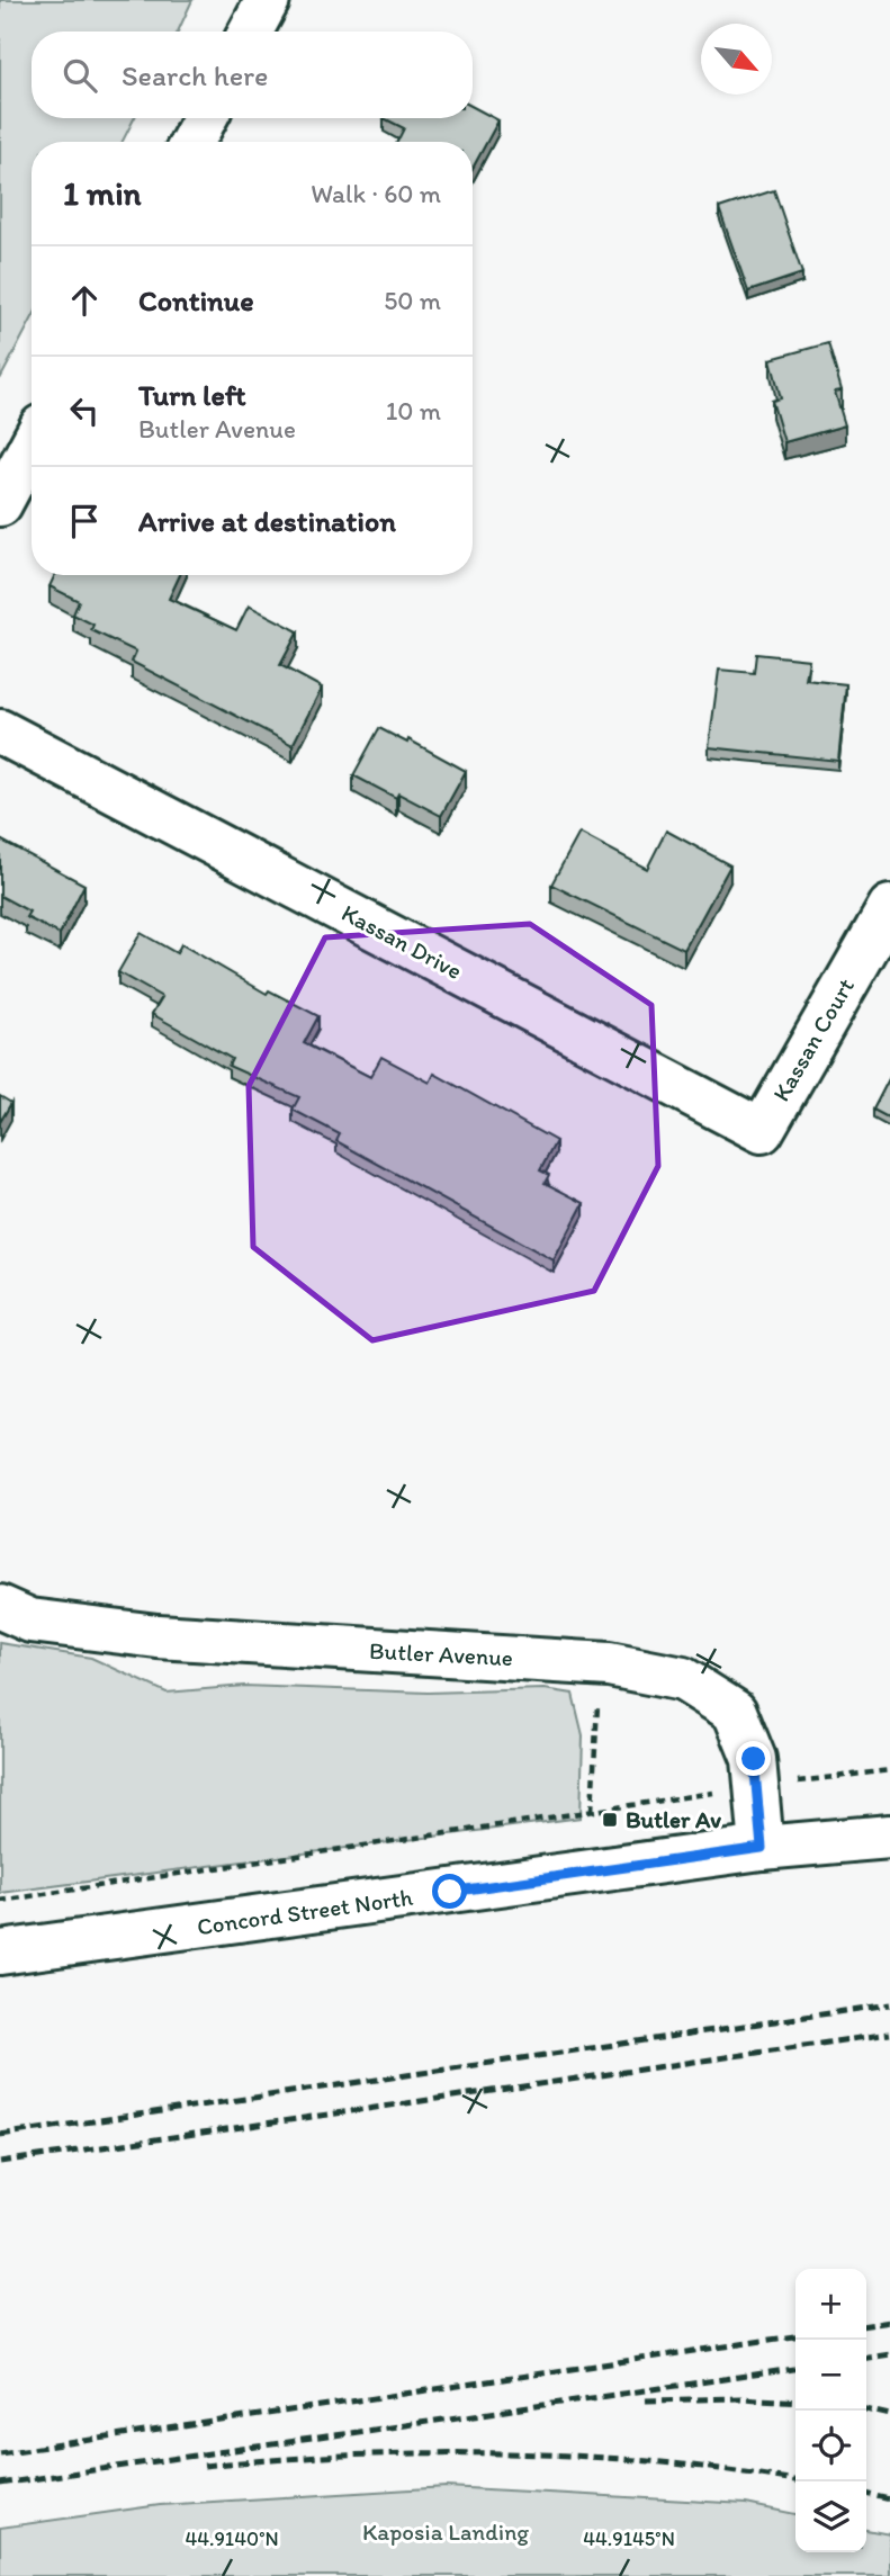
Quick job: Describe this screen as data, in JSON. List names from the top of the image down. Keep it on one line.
{"streets":{"street":["Kassan Drive","Kassan Court","Butler Avenue","Concord Street North"]},"crossings":[["Kassan Drive","Kassan Court"],["Butler Avenue","Concord Street North"]],"parks":["Kaposia Landing"],"places":{"transit":["Butler Av"]},"north":"bottom right","page":{"search":"Search here","heading":["1 min","Walk · 60 m"],"list":[["Continue","50 m"],["Turn left","Butler Avenue","10 m"],"Arrive at destination"],"map_buttons":["+","−"]},"coordinates":["44.9140°N","44.9145°N"]}
